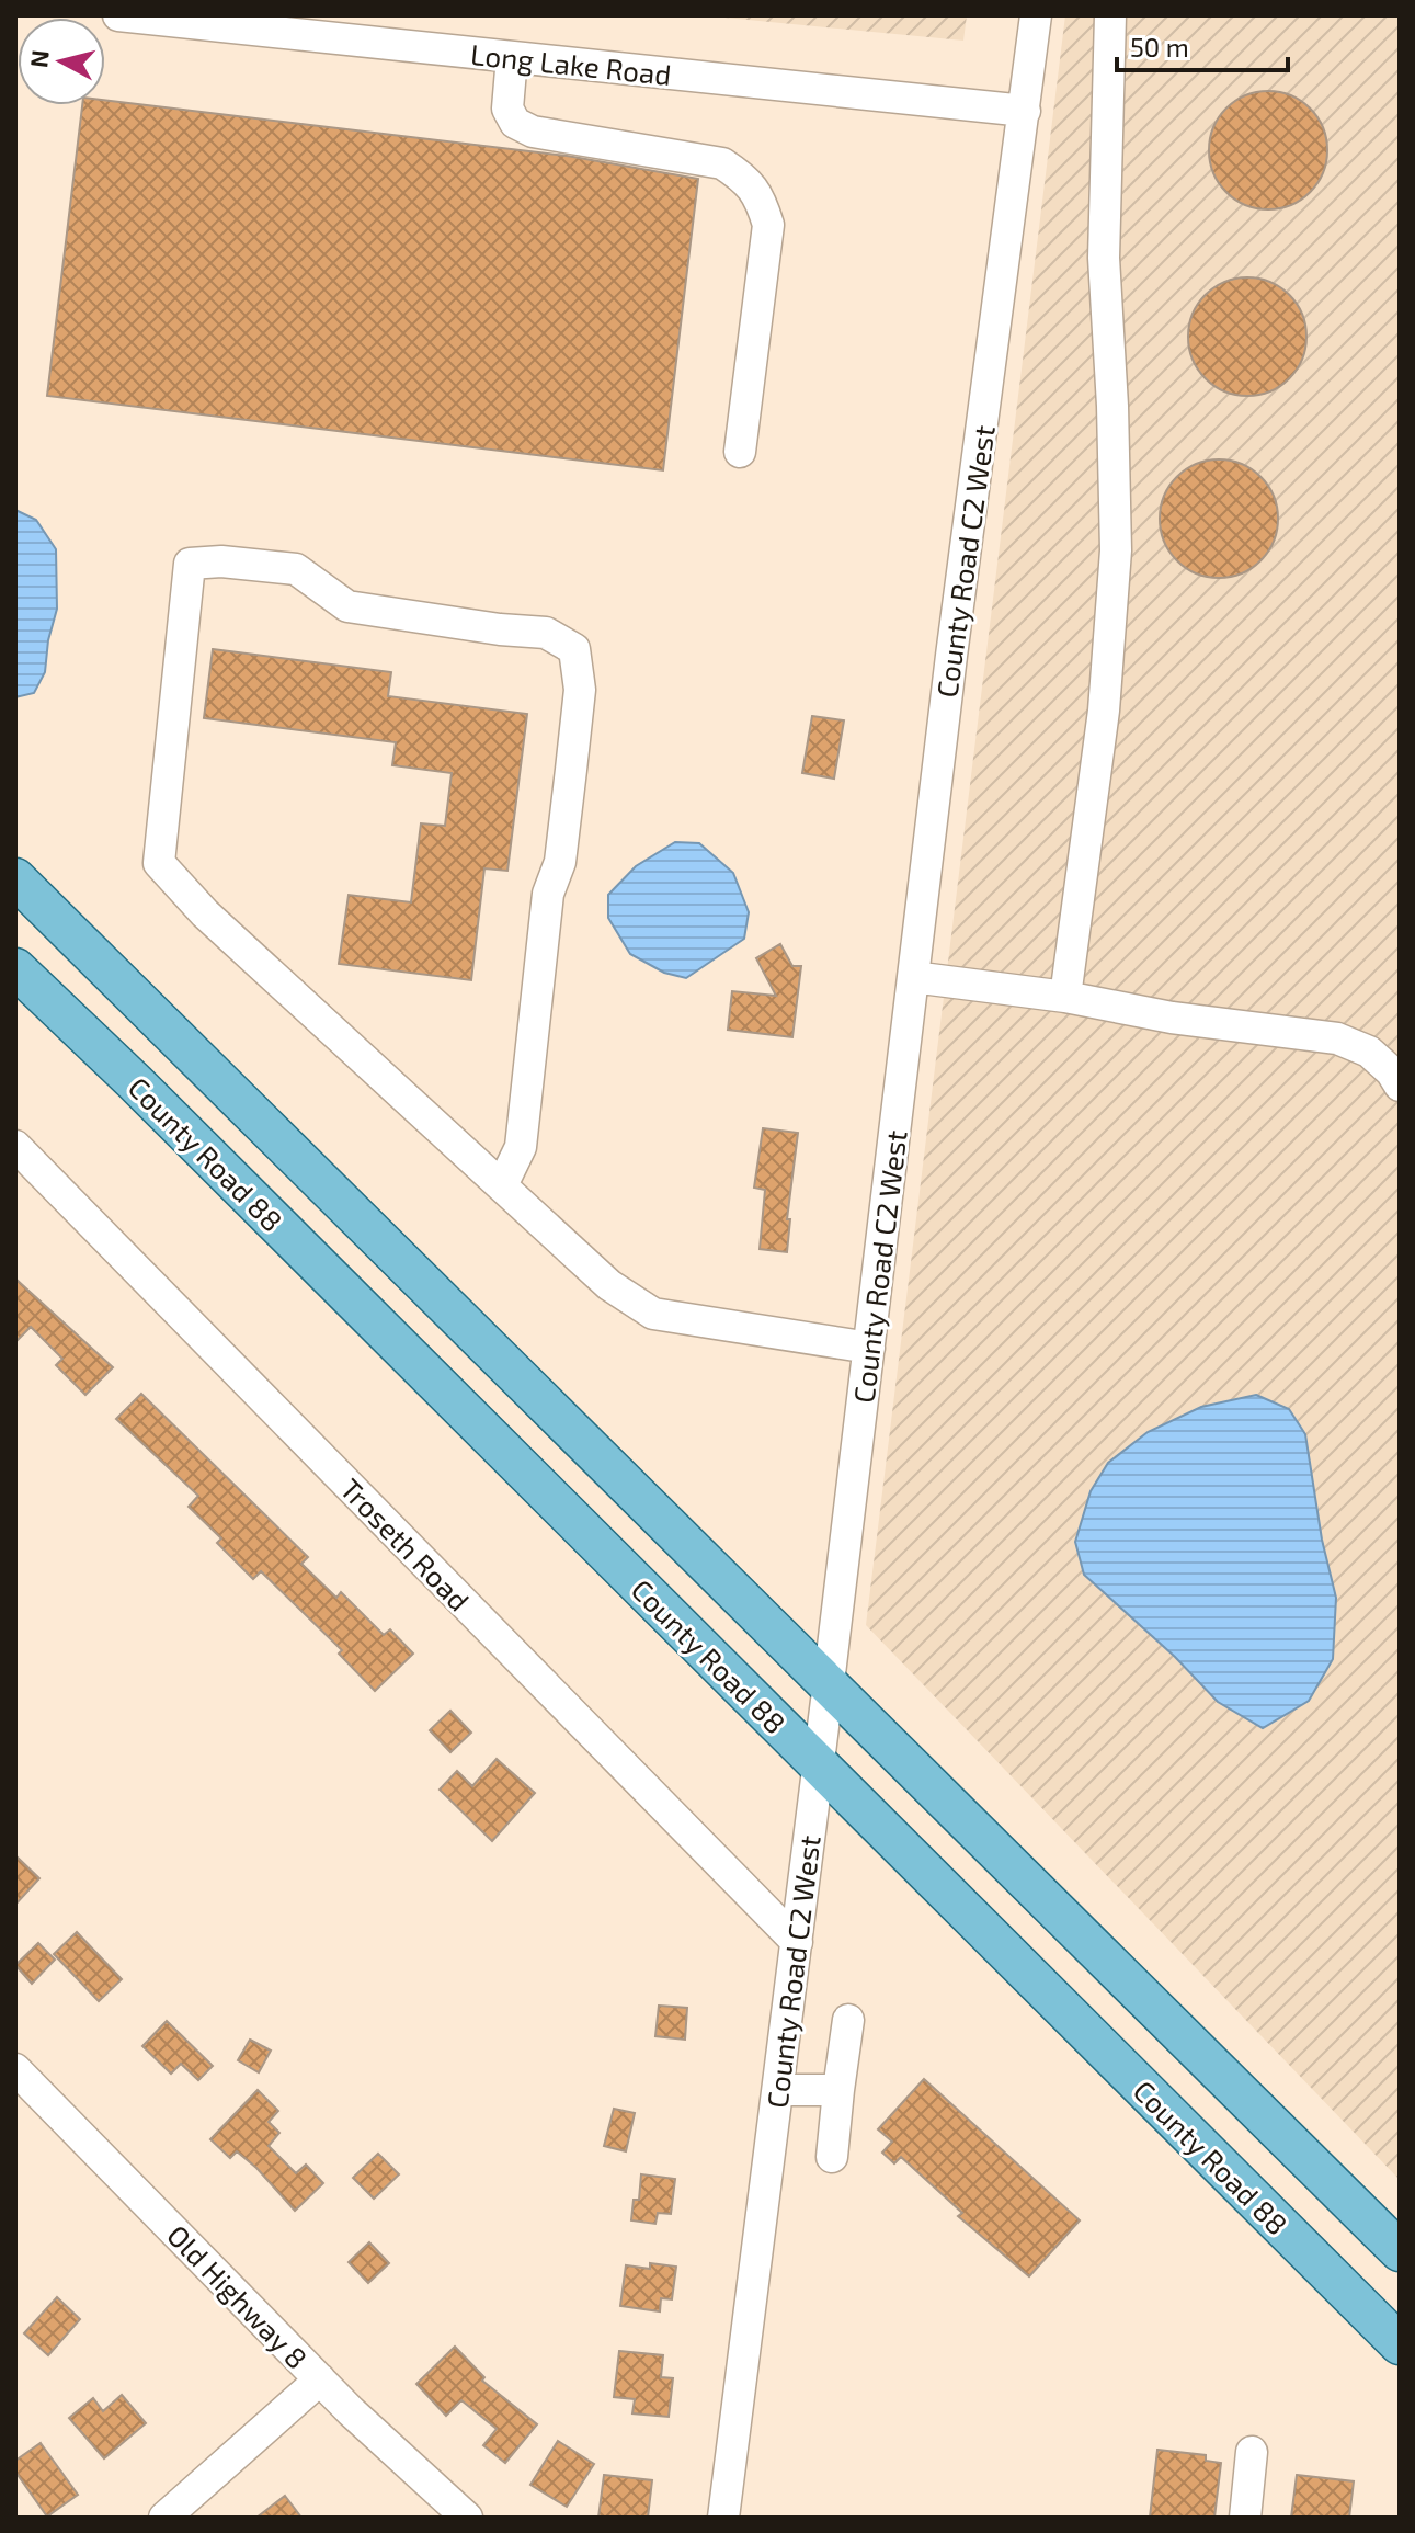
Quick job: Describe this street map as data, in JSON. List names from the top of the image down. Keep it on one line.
{"streets":{"main road":["County Road 88"],"street":["Long Lake Road","County Road C2 West","Troseth Road","Old Highway 8"]},"crossings":[["Long Lake Road","County Road C2 West"],["County Road C2 West","County Road 88"],["County Road C2 West","Troseth Road"]],"scale_bar":"50 m","north":"left"}
